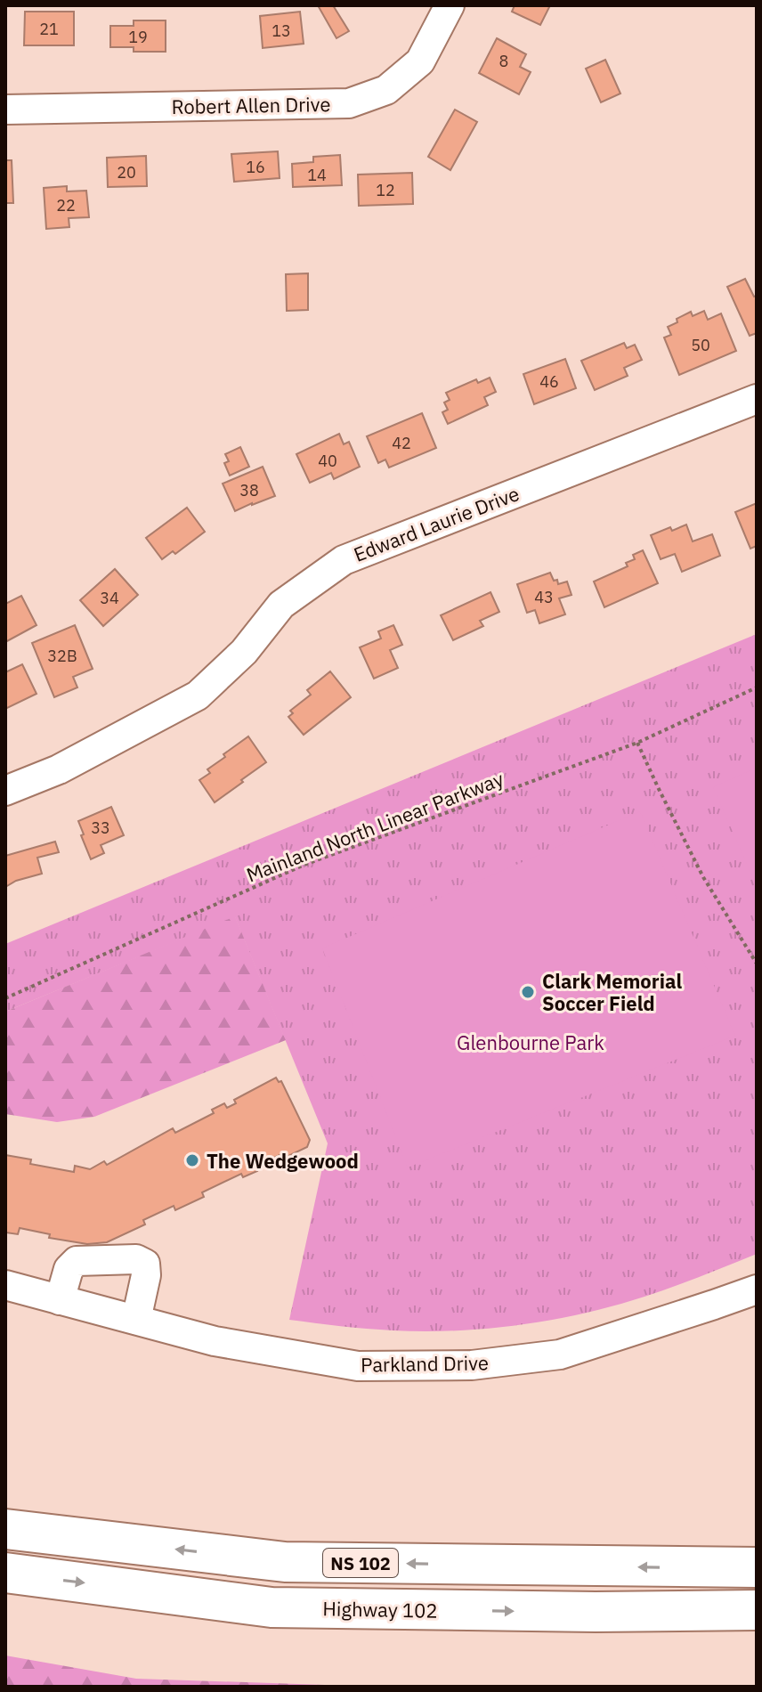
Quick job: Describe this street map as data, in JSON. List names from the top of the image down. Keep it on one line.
{"streets":{"highway":["NS 102","Highway 102"],"street":["Robert Allen Drive","Edward Laurie Drive","Parkland Drive"],"path":["Mainland North Linear Parkway"]},"parks":["Glenbourne Park"],"places":["Clark Memorial Soccer Field","The Wedgewood"],"house_numbers":["21","13","19","8","16","20","14","12","22","50","46","42","40","38","43","34","32B","33"]}
